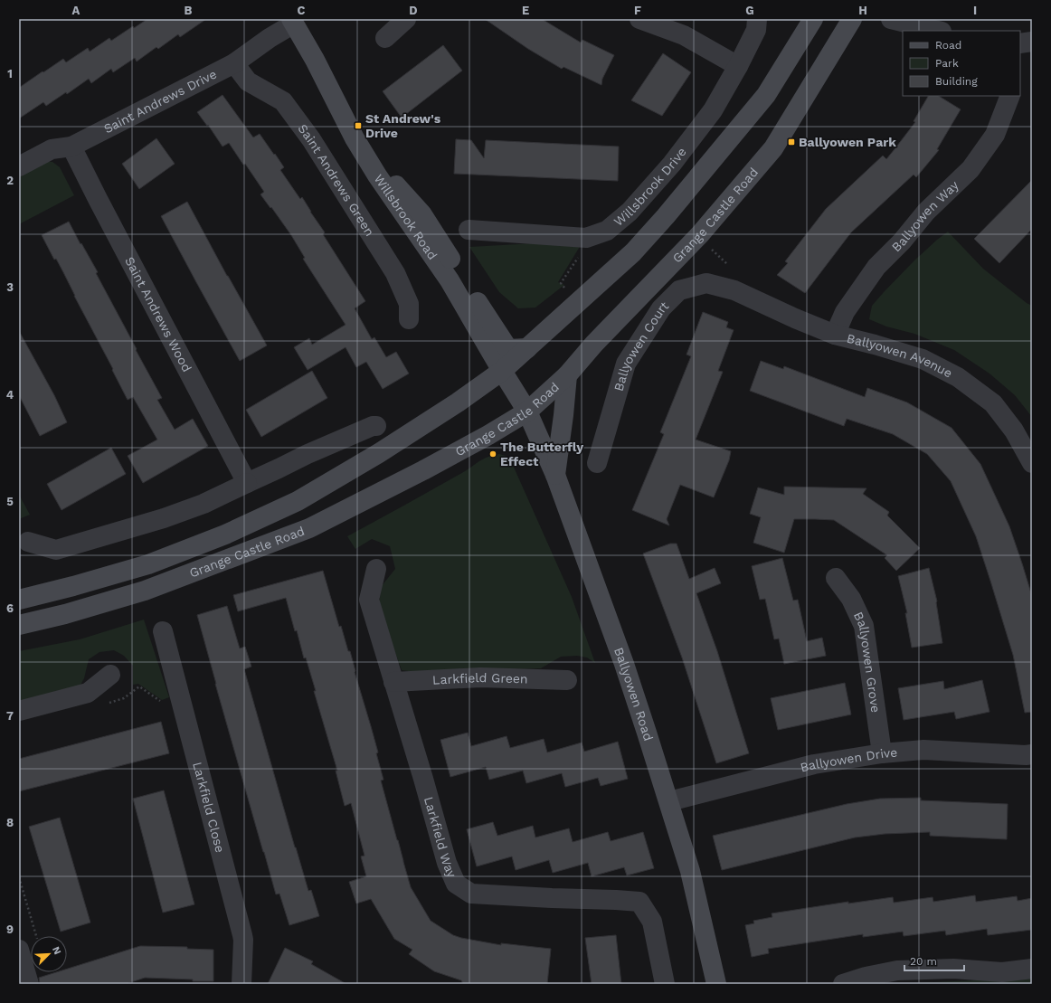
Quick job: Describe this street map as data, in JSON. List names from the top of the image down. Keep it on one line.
{"streets":{"main road":["Grange Castle Road","Willsbrook Road","Ballyowen Road"],"street":["Saint Andrews Drive","Saint Andrews Green","Willsbrook Drive","Ballyowen Way","Saint Andrews Wood","Ballyowen Court","Ballyowen Avenue","Ballyowen Grove","Larkfield Green","Ballyowen Drive","Larkfield Close","Larkfield Way"]},"crossings":[["Saint Andrews Drive","Saint Andrews Green"],["Saint Andrews Drive","Willsbrook Road"],["Saint Andrews Drive","Saint Andrews Wood"],["Grange Castle Road","Willsbrook Road"],["Grange Castle Road","Ballyowen Road"],["Ballyowen Way","Ballyowen Avenue"],["Willsbrook Road","Ballyowen Road"],["Ballyowen Court","Ballyowen Avenue"],["Ballyowen Grove","Ballyowen Drive"],["Larkfield Green","Larkfield Way"],["Ballyowen Road","Ballyowen Drive"]],"places":{"transit":["St Andrew's Drive","Ballyowen Park"],"other":["The Butterfly Effect"]},"legend":["Road","Park","Building"],"scale_bar":"20 m","north":"top right","grid":{"columns":["A","B","C","D","E","F","G","H","I"],"rows":["1","2","3","4","5","6","7","8","9"]}}
